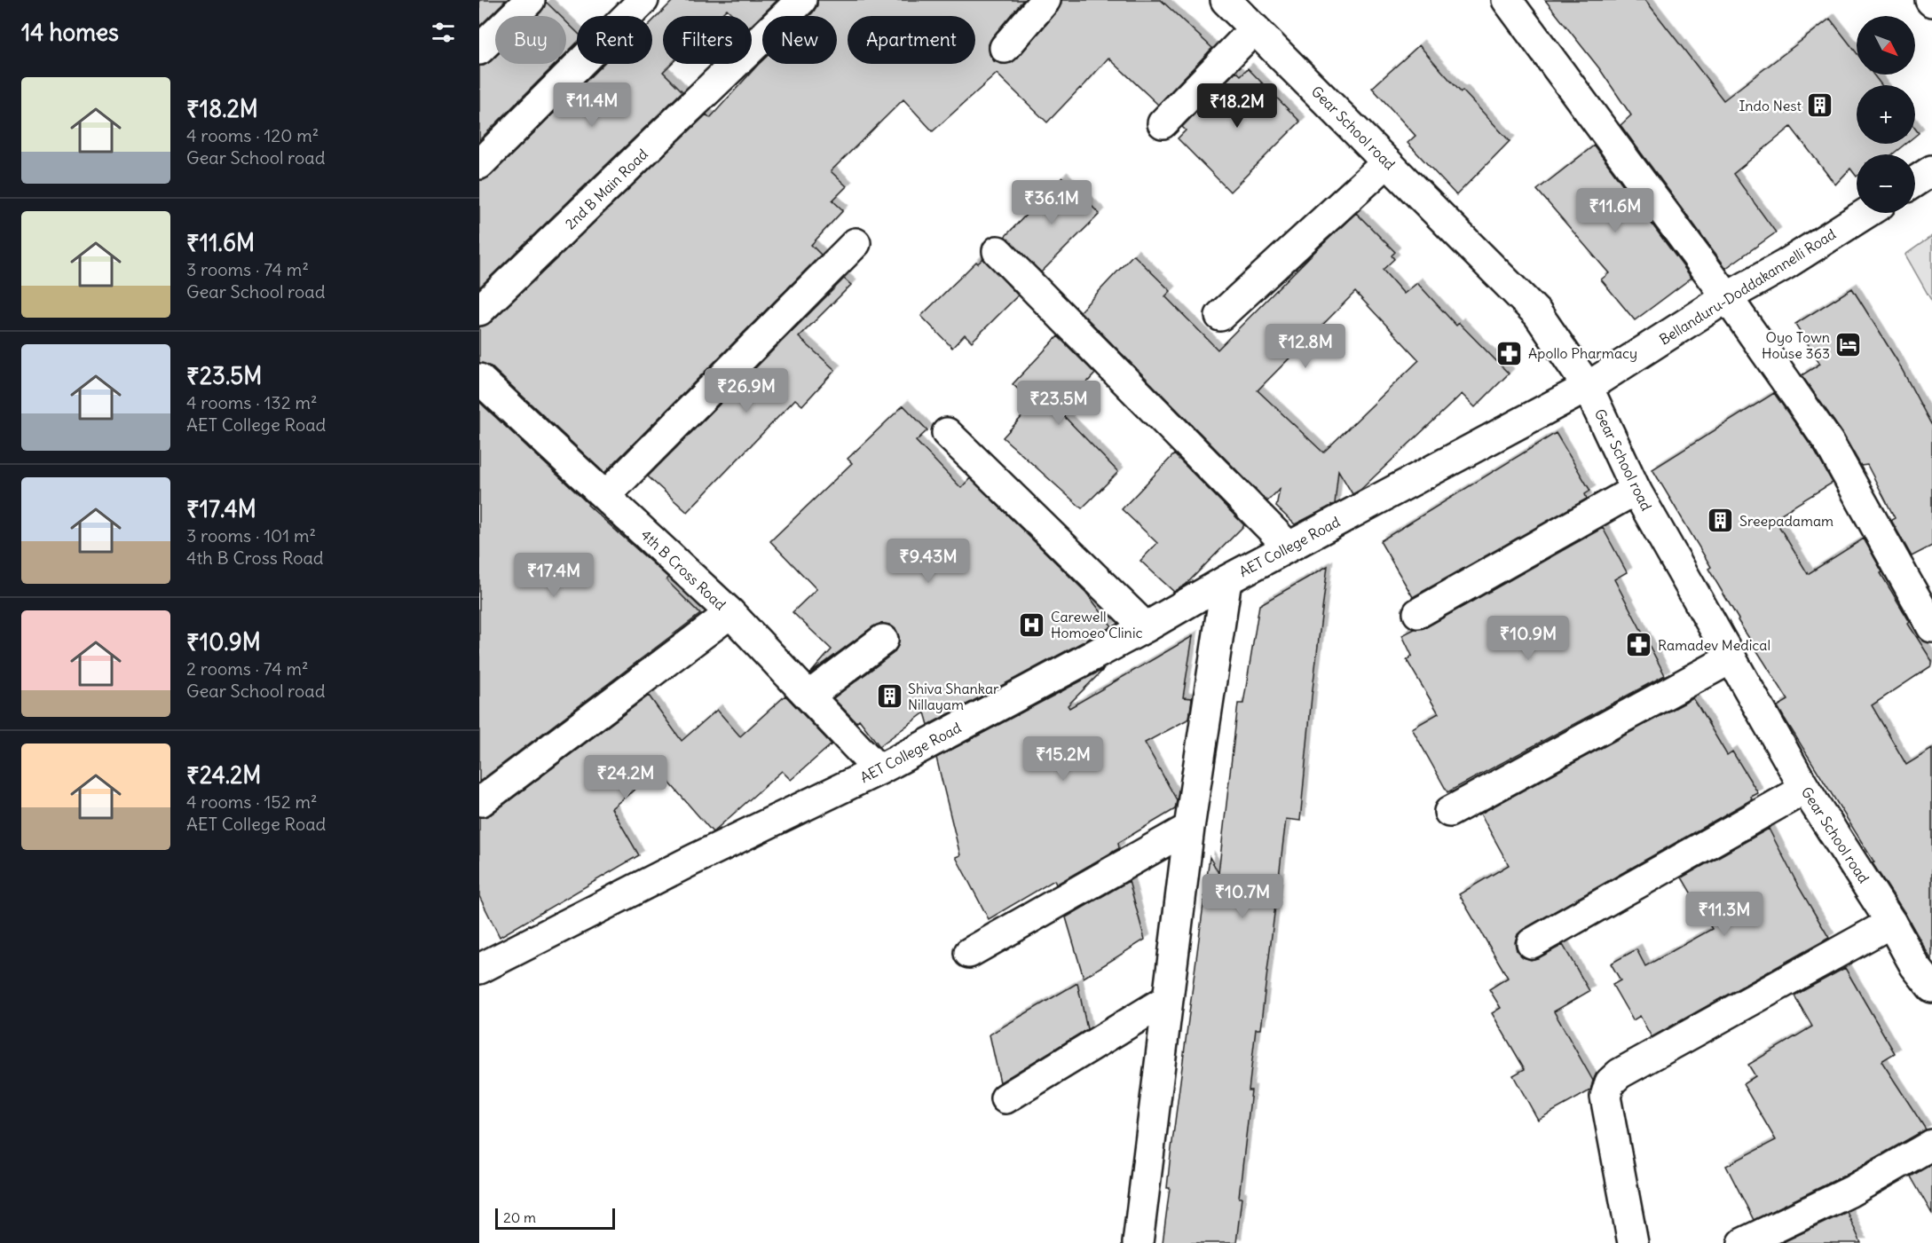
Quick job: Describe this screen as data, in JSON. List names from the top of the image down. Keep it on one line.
{"streets":{"street":["Gear School road","2nd B Main Road","Bellanduru-Doddakannelli Road","AET College Road","4th B Cross Road"]},"crossings":[["Gear School road","Bellanduru-Doddakannelli Road"],["Gear School road","AET College Road"],["Bellanduru-Doddakannelli Road","AET College Road"],["AET College Road","4th B Cross Road"]],"places":{"building":["Indo Nest","Sreepadamam","Shiva Shankar Nillayam"],"hotel":["Oyo Town House 363"],"pharmacy":["Apollo Pharmacy","Ramadev Medical"],"hospital":["Carewell Homoeo Clinic"]},"scale_bar":"20 m","north":"bottom right","page":{"heading":"14 homes","map_buttons":["+","−"],"chip":["Buy","Rent","Filters","New","Apartment"],"list":[{"name":"₹18.2M","note":"4 rooms · 120 m² · Gear School road"},{"name":"₹11.6M","note":"3 rooms · 74 m² · Gear School road"},{"name":"₹23.5M","note":"4 rooms · 132 m² · AET College Road"},{"name":"₹17.4M","note":"3 rooms · 101 m² · 4th B Cross Road"},{"name":"₹10.9M","note":"2 rooms · 74 m² · Gear School road"},{"name":"₹24.2M","note":"4 rooms · 152 m² · AET College Road"}],"price":["₹11.4M","₹18.2M","₹36.1M","₹11.6M","₹12.8M","₹26.9M","₹23.5M","₹9.43M","₹17.4M","₹10.9M","₹15.2M","₹24.2M","₹10.7M","₹11.3M"],"scale":"20 m"}}
